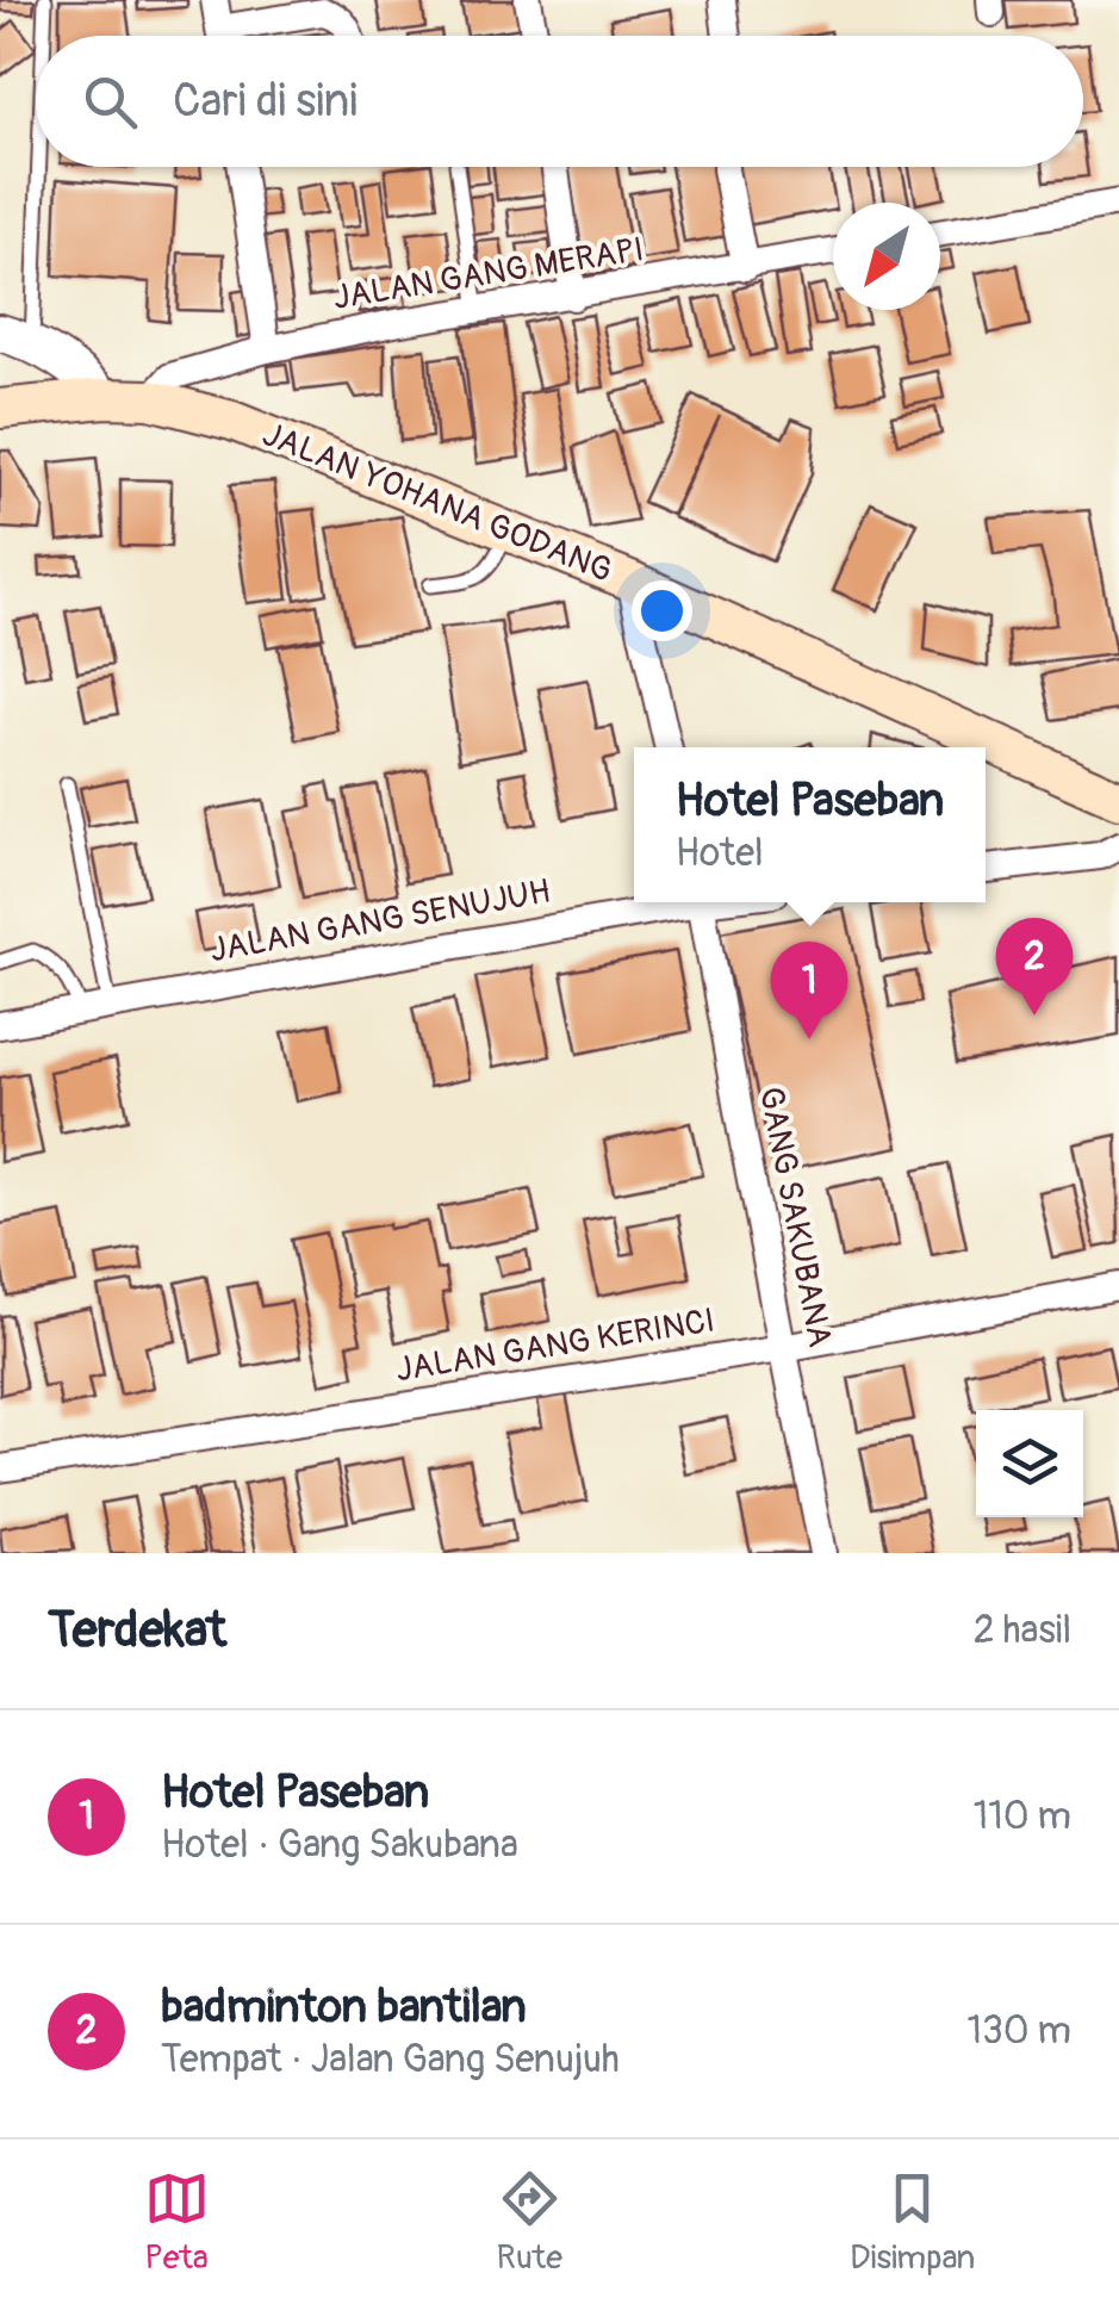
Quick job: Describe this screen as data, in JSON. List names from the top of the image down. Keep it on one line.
{"streets":{"main road":["JALAN YOHANA GODANG"],"street":["JALAN GANG MERAPI","JALAN GANG SENUJUH","GANG SAKUBANA","JALAN GANG KERINCI"]},"crossings":[["JALAN GANG MERAPI","JALAN YOHANA GODANG"],["GANG SAKUBANA","JALAN GANG KERINCI"]],"north":"bottom left","page":{"search":"Cari di sini","popup":["Hotel Paseban","Hotel"],"pins":["2","1"],"heading":["Terdekat","2 hasil"],"list":[{"mark":"1","name":"Hotel Paseban","note":"Hotel · Gang Sakubana","value":"110 m"},{"mark":"2","name":"badminton bantilan","note":"Tempat · Jalan Gang Senujuh","value":"130 m"}],"nav":["Peta","Rute","Disimpan"]}}
